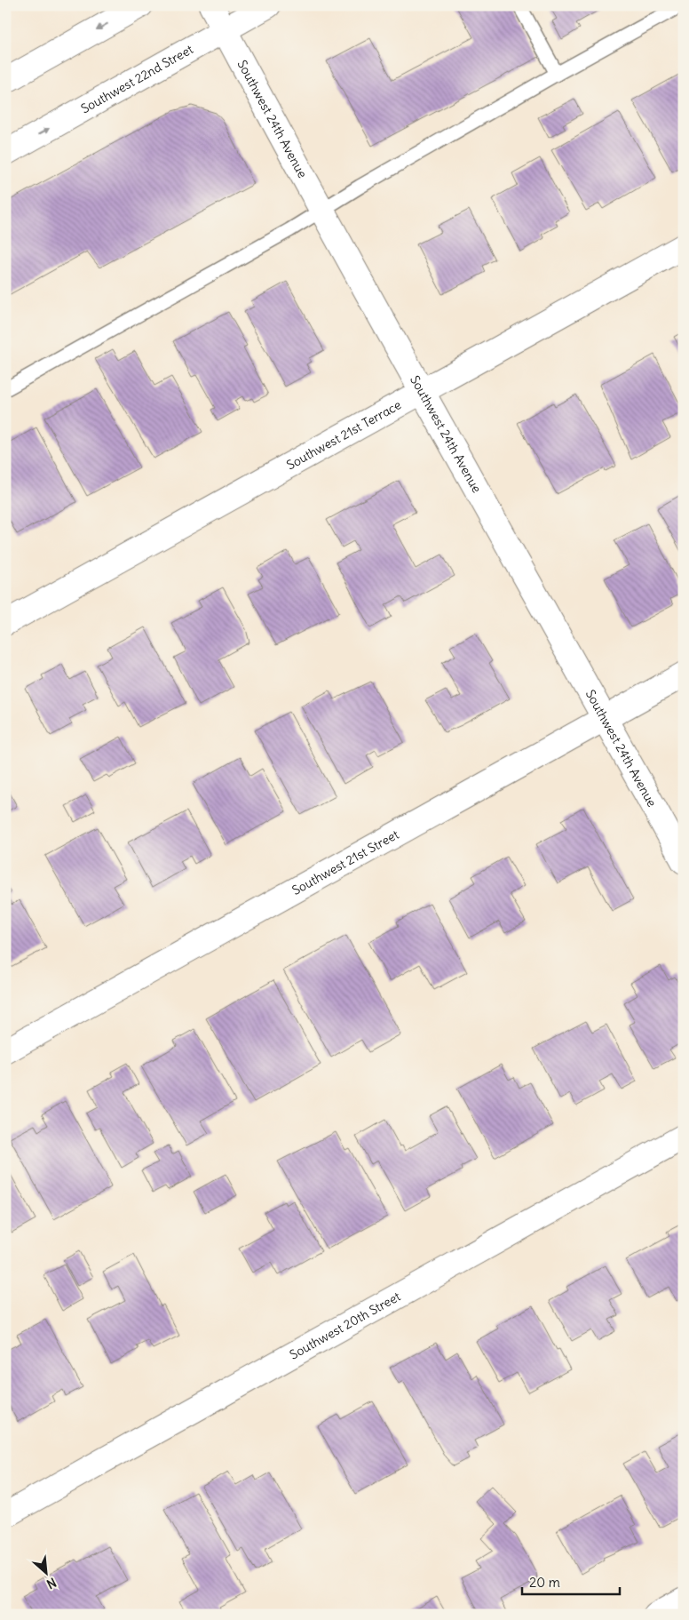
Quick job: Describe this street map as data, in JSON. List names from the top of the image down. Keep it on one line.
{"streets":{"street":["Southwest 22nd Street","Southwest 24th Avenue","Southwest 21st Terrace","Southwest 21st Street","Southwest 20th Street"]},"crossings":[["Southwest 22nd Street","Southwest 24th Avenue"],["Southwest 24th Avenue","Southwest 21st Terrace"],["Southwest 24th Avenue","Southwest 21st Street"]],"scale_bar":"20 m","north":"bottom right"}
